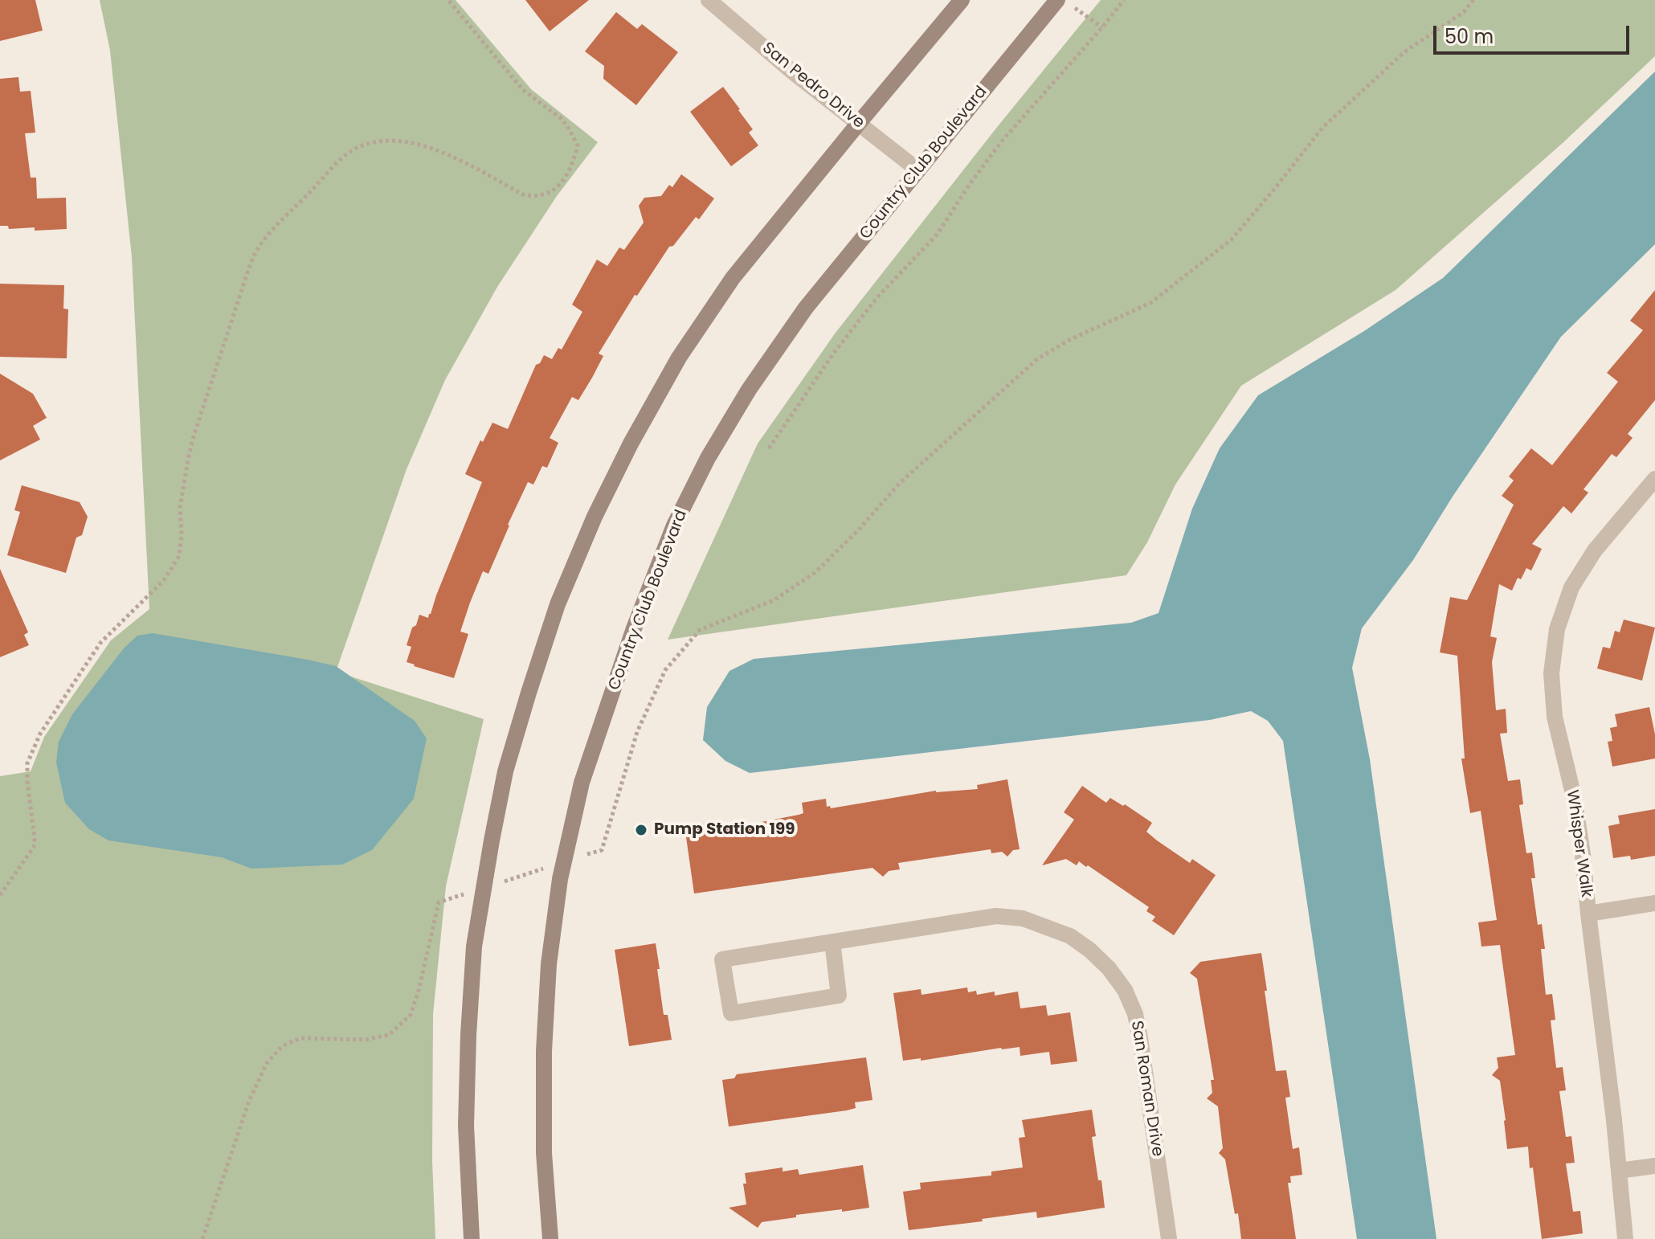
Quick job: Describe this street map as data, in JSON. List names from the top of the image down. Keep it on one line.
{"streets":{"street":["San Pedro Drive","Country Club Boulevard","Whisper Walk","San Roman Drive"]},"crossings":[["San Pedro Drive","Country Club Boulevard"]],"places":["Pump Station 199"],"scale_bar":"50 m"}
